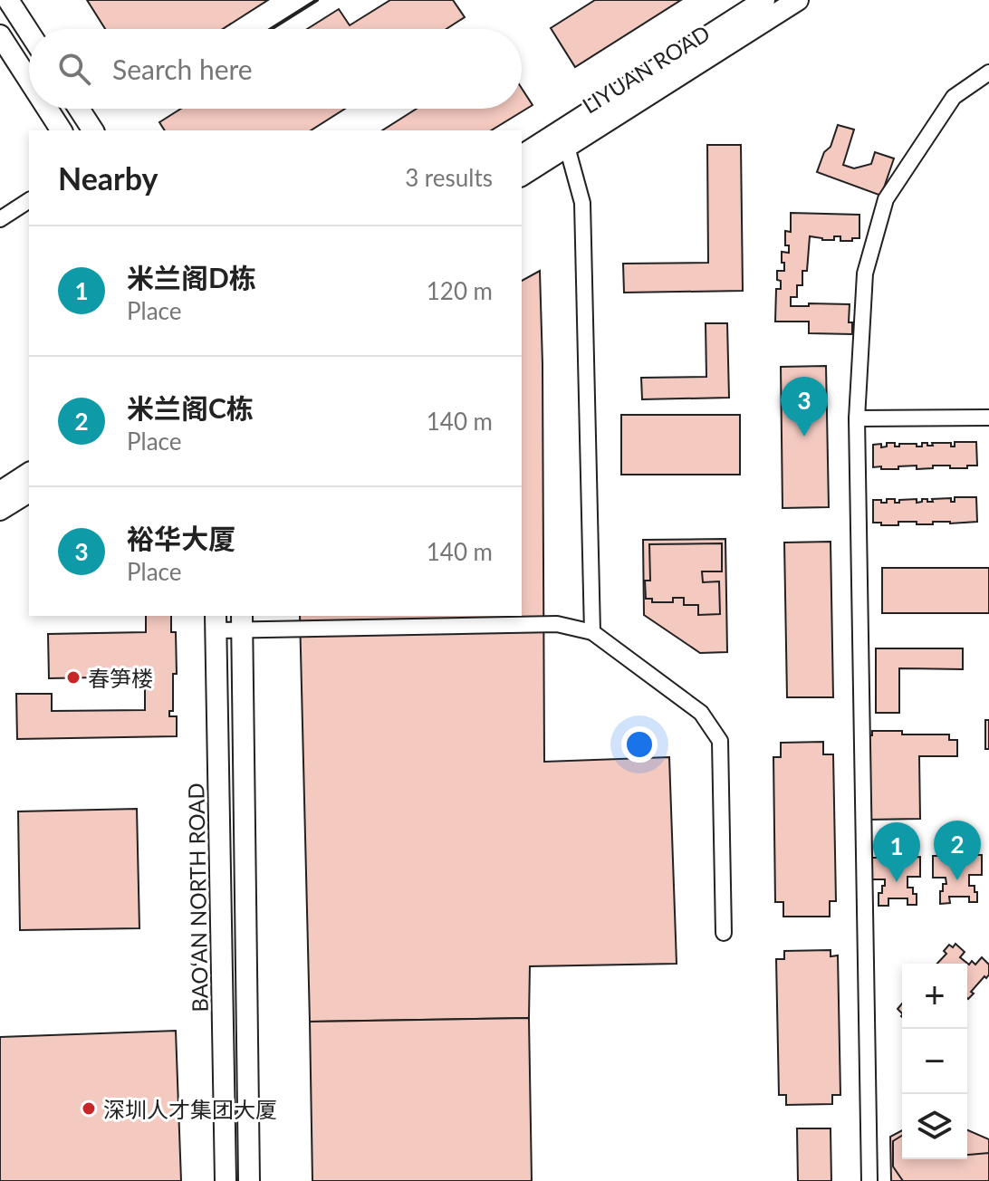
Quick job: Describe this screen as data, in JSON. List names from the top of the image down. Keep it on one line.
{"streets":{"street":["LIYUAN ROAD","BAO‘AN NORTH ROAD"]},"places":["春笋楼","深圳人才集团大厦"],"page":{"search":"Search here","heading":["Nearby","3 results"],"list":[{"mark":"1","name":"米兰阁D栋","note":"Place","value":"120 m"},{"mark":"2","name":"米兰阁C栋","note":"Place","value":"140 m"},{"mark":"3","name":"裕华大厦","note":"Place","value":"140 m"}],"pins":["3","2","1"],"map_buttons":["+","−"]}}
